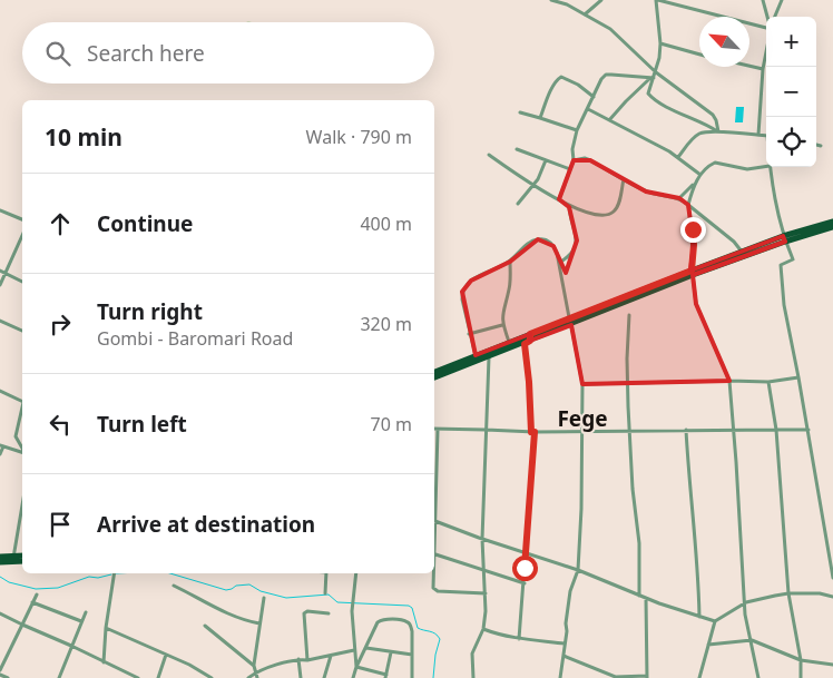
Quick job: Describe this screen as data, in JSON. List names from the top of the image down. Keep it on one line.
{"districts":["Fege"],"north":"top left","page":{"map_buttons":["+","−"],"search":"Search here","heading":["10 min","Walk · 790 m"],"list":[["Continue","400 m"],["Turn right","Gombi - Baromari Road","320 m"],["Turn left","70 m"],"Arrive at destination"]}}
